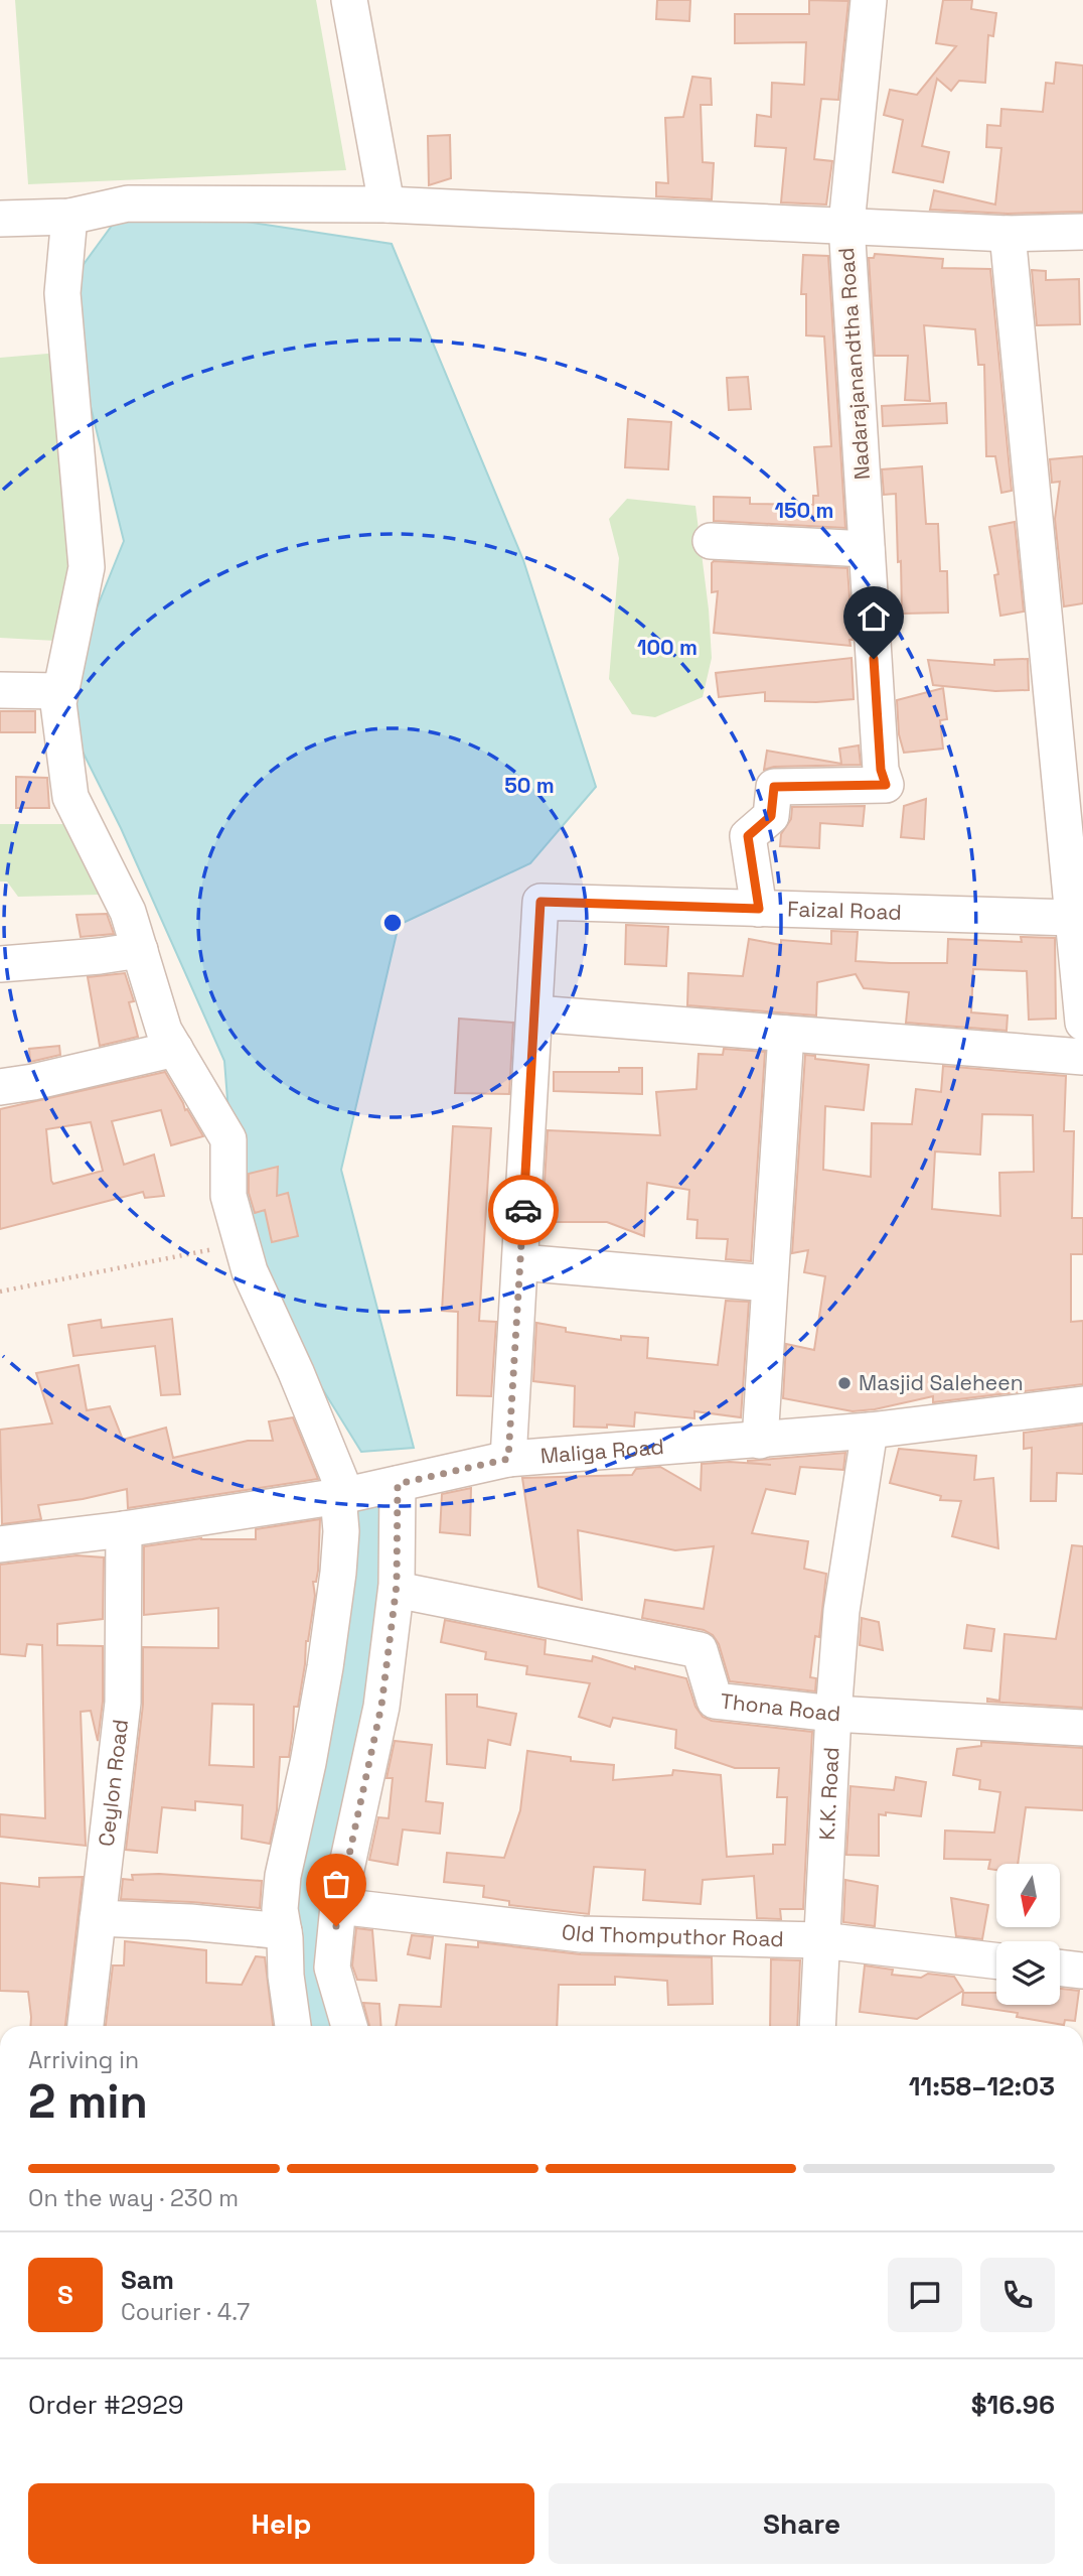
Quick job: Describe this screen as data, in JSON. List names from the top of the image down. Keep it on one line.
{"streets":{"street":["Nadarajanandtha Road","Faizal Road","Maliga Road","Thona Road","Ceylon Road","K.K. Road","Old Thomputhor Road"]},"crossings":[["Nadarajanandtha Road","Faizal Road"],["Faizal Road","Maliga Road"],["Maliga Road","Ceylon Road"],["Maliga Road","K.K. Road"],["Thona Road","K.K. Road"],["K.K. Road","Old Thomputhor Road"]],"places":["Masjid Saleheen"],"north":"bottom","page":{"heading":["2 min","Arriving in","11:58–12:03"],"panel":["Sam","Courier · 4.7","Order #2929","$16.96"],"bar":"On the way · 230 m","round":"S","buttons":["Help","Share"]},"rings":["150 m","100 m","50 m"]}
